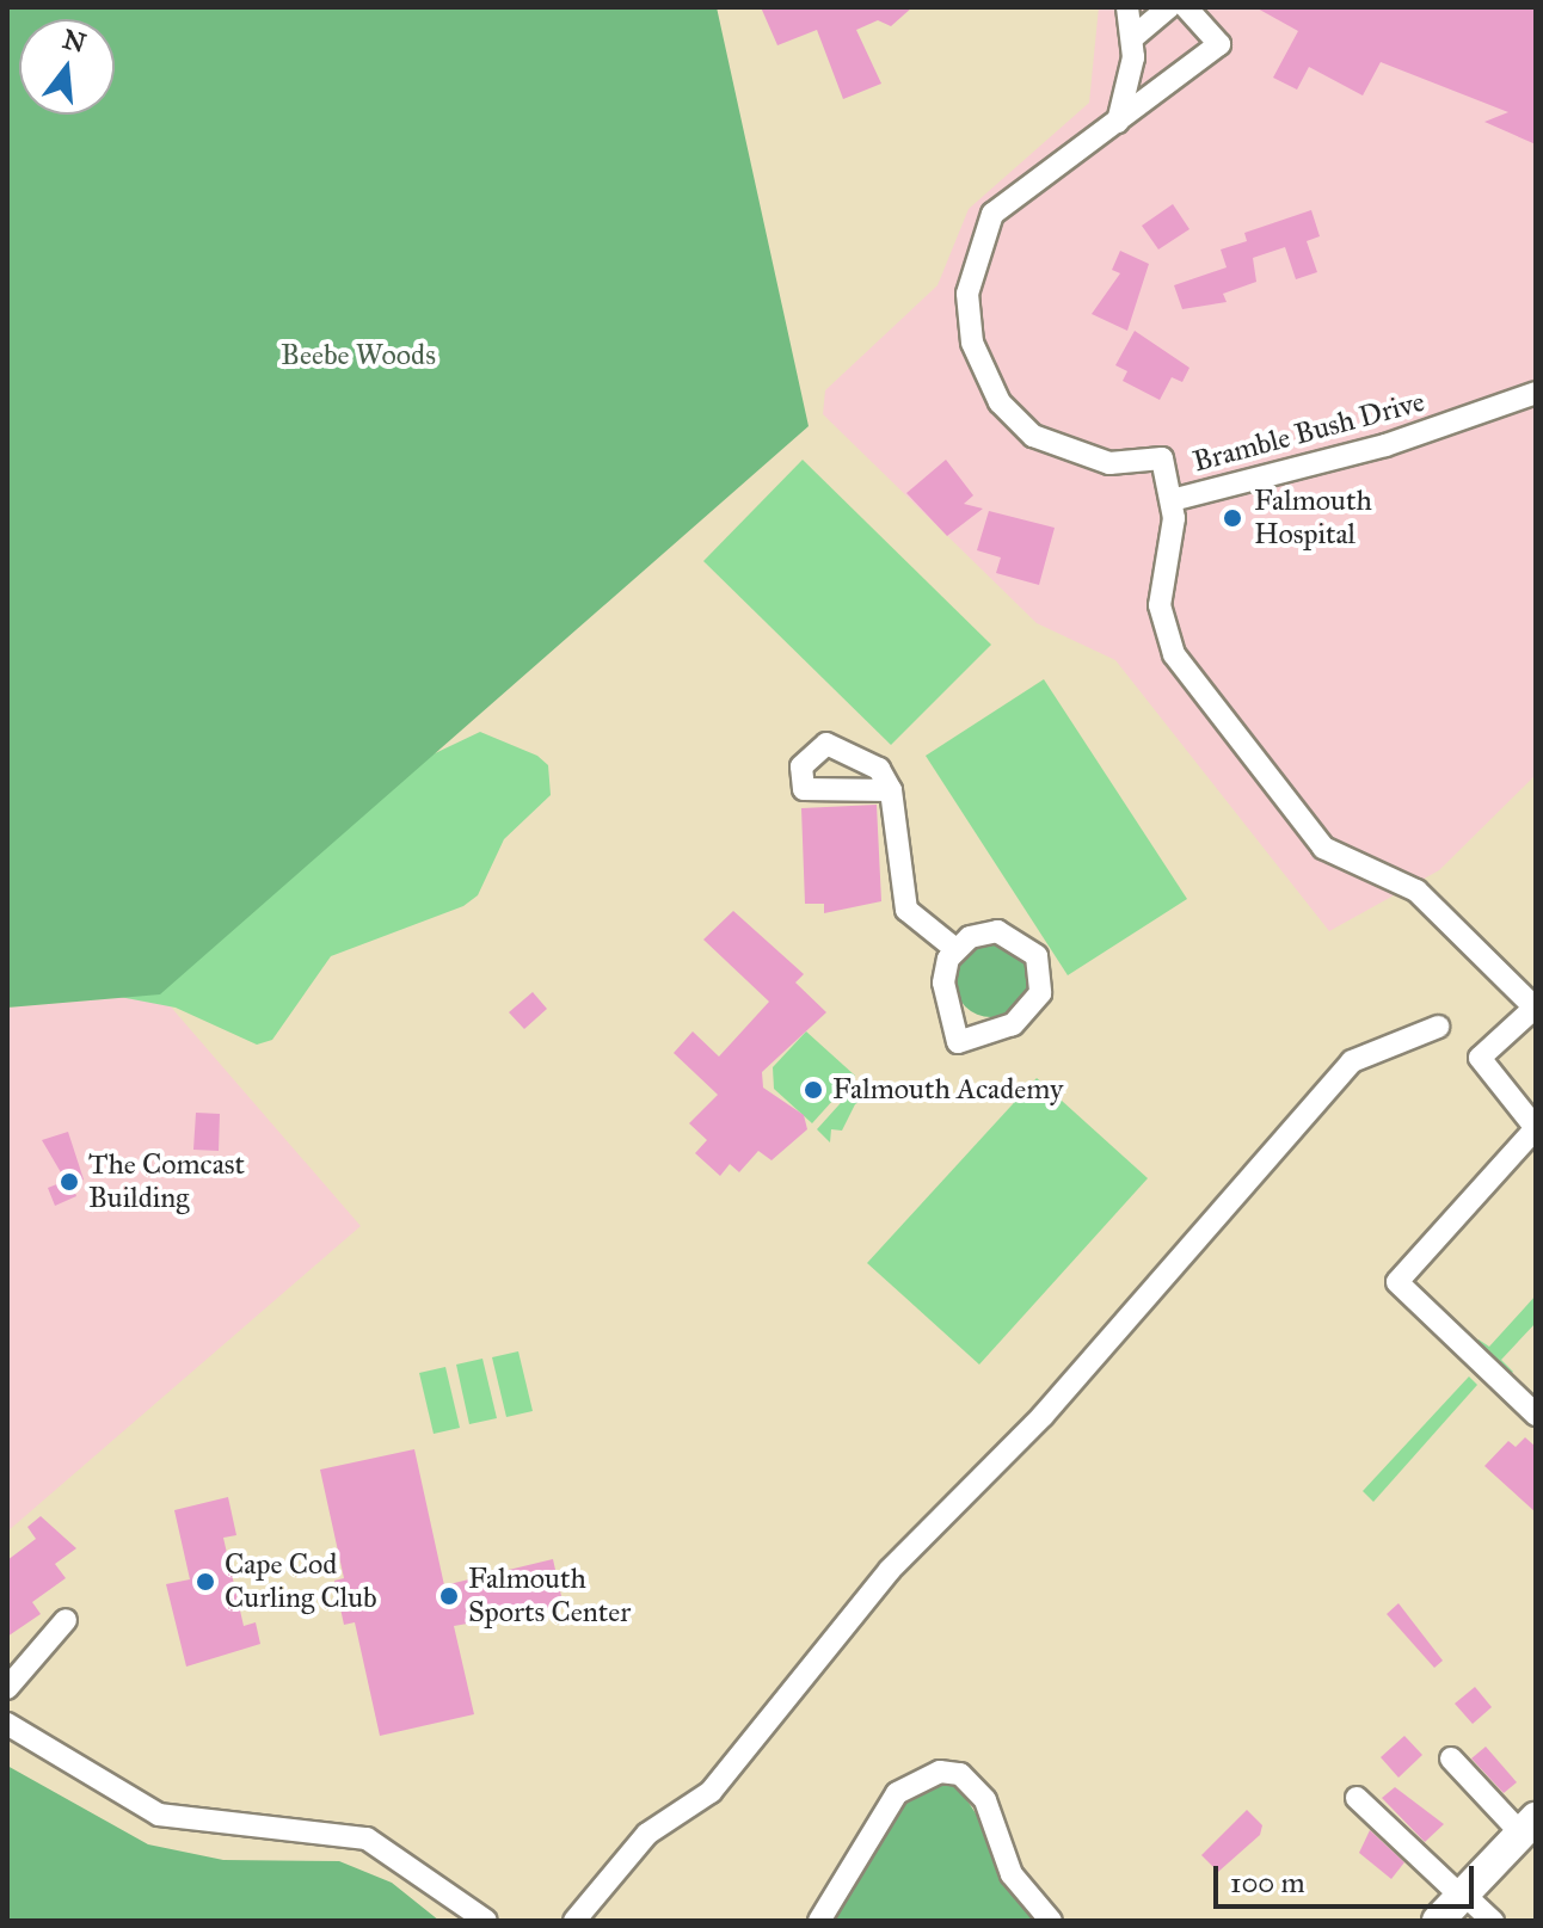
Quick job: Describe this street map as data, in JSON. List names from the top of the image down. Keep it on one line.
{"streets":{"street":["Bramble Bush Drive"]},"parks":["Beebe Woods"],"places":["Falmouth Hospital","Falmouth Academy","The Comcast Building","Cape Cod Curling Club","Falmouth Sports Center"],"scale_bar":"100 m","north":"top"}
